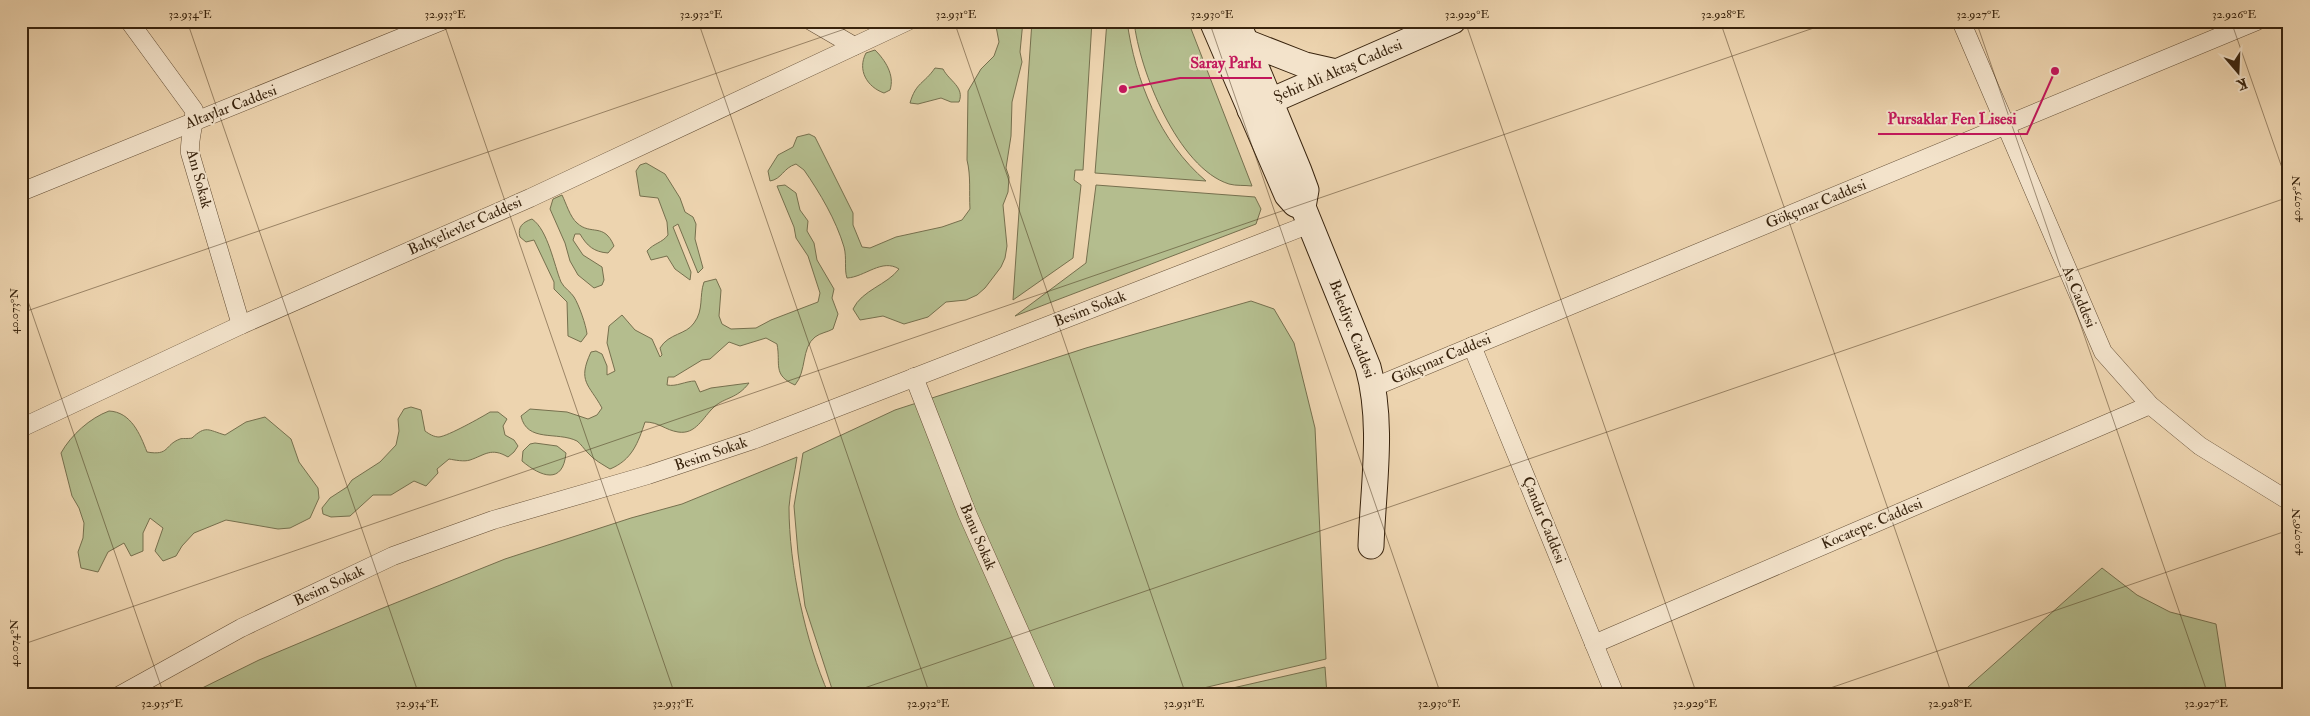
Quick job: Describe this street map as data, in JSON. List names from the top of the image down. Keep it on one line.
{"streets":{"street":["Şehit Ali Aktaş Caddesi","Altaylar Caddesi","Anı Sokak","Gökçınar Caddesi","Bahçelievler Caddesi","As Caddesi","Besim Sokak","Belediye. Caddesi","Çandır Caddesi","Kocatepe. Caddesi","Banu Sokak"]},"crossings":[["Altaylar Caddesi","Anı Sokak"],["Anı Sokak","Bahçelievler Caddesi"],["Gökçınar Caddesi","As Caddesi"],["Gökçınar Caddesi","Belediye. Caddesi"],["Gökçınar Caddesi","Çandır Caddesi"],["As Caddesi","Kocatepe. Caddesi"],["Besim Sokak","Belediye. Caddesi"],["Besim Sokak","Banu Sokak"],["Çandır Caddesi","Kocatepe. Caddesi"]],"places":["Pursaklar Fen Lisesi","Saray Parkı"],"north":"bottom","coordinates":["32.934°E","32.933°E","32.932°E","32.931°E","32.930°E","32.929°E","32.928°E","32.927°E","32.926°E","40.075°N","40.073°N","40.076°N","40.074°N","32.935°E"]}
